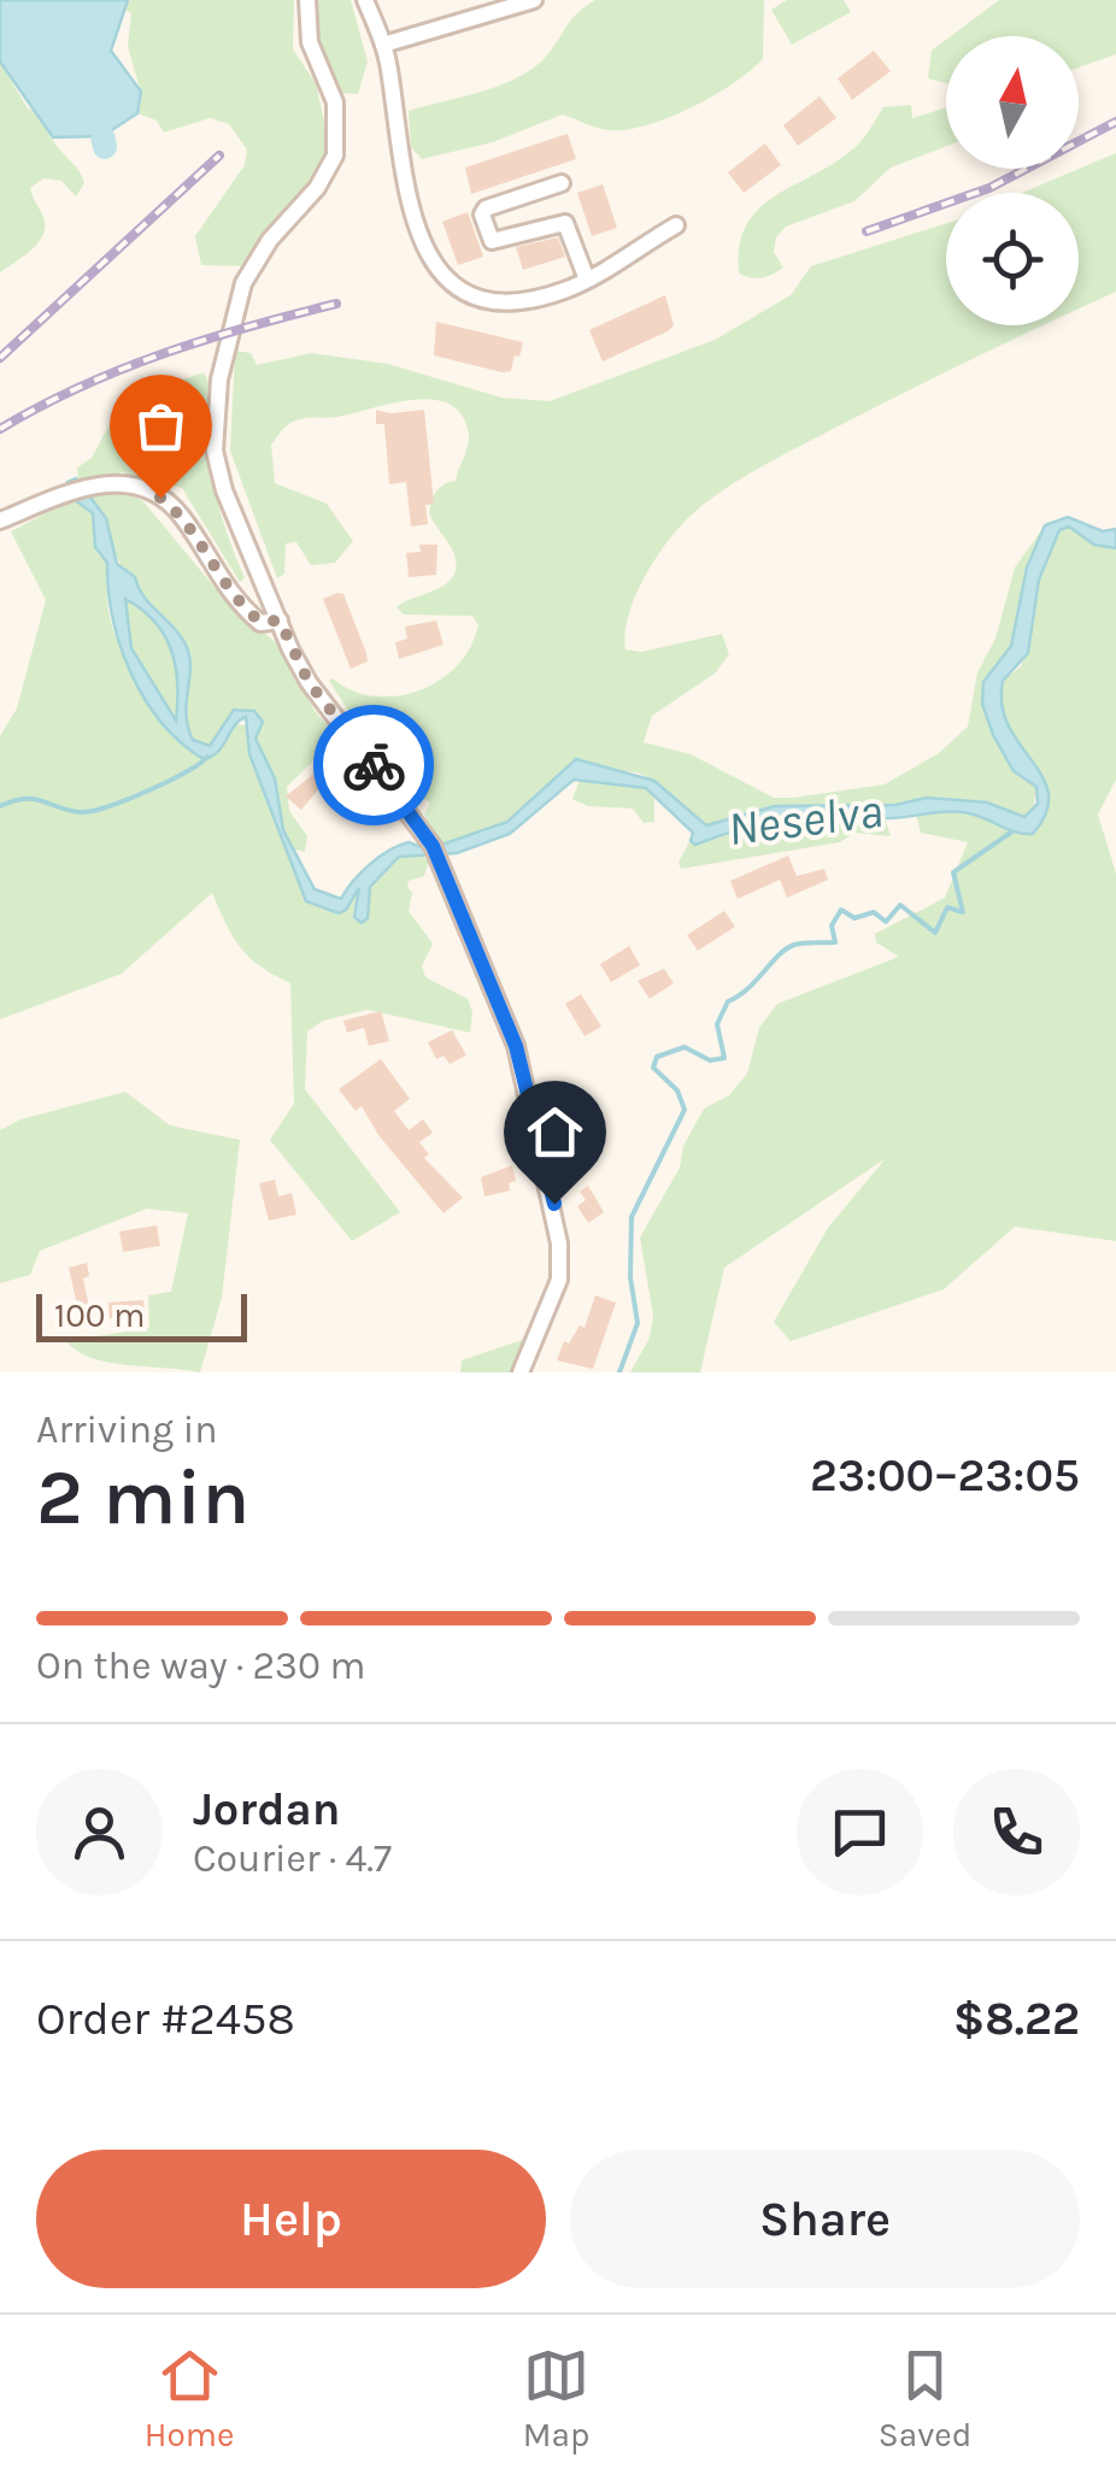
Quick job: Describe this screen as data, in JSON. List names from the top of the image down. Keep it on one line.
{"water":["Neselva"],"scale_bar":"100 m","north":"top","page":{"scale":"100 m","heading":["2 min","Arriving in","23:00–23:05"],"panel":["Jordan","Courier · 4.7","Order #2458","$8.22"],"bar":"On the way · 230 m","buttons":["Help","Share"],"tabs":["Home","Map","Saved"]}}
